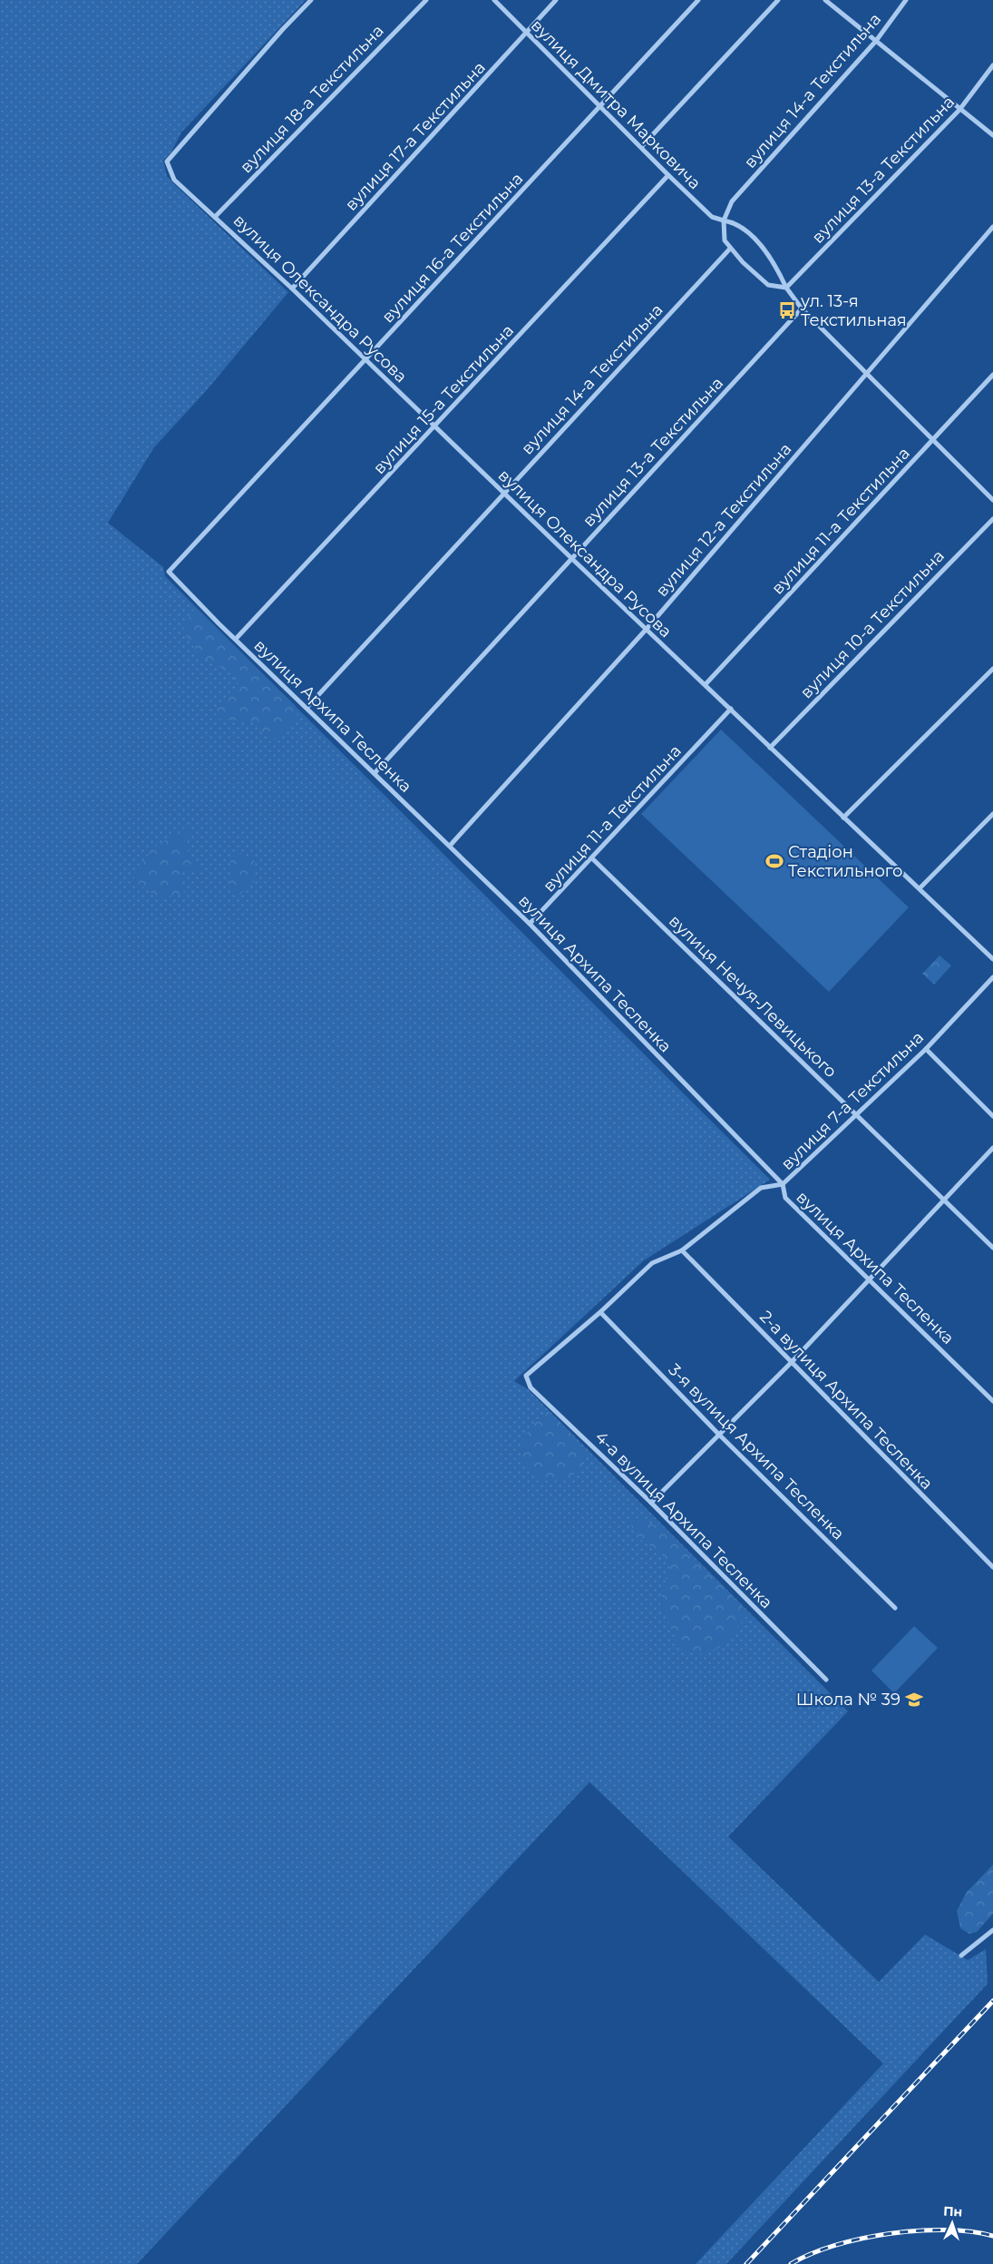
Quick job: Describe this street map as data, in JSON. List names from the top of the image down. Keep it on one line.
{"streets":{"street":["вулиця 14-а Текстильна","вулиця 18-а Текстильна","вулиця Дмитра Марковича","вулиця 17-а Текстильна","вулиця 13-а Текстильна","вулиця 16-а Текстильна","вулиця Олександра Русова","вулиця 15-а Текстильна","вулиця 12-а Текстильна","вулиця 11-а Текстильна","вулиця 10-а Текстильна","вулиця Архипа Тесленка","вулиця Нечуя-Левицького","вулиця 7-а Текстильна","2-а вулиця Архипа Тесленка","3-я вулиця Архипа Тесленка","4-а вулиця Архипа Тесленка"]},"crossings":[["вулиця 14-а Текстильна","вулиця Дмитра Марковича"],["вулиця 14-а Текстильна","вулиця Олександра Русова"],["вулиця 14-а Текстильна","вулиця Архипа Тесленка"],["вулиця 18-а Текстильна","вулиця Олександра Русова"],["вулиця Дмитра Марковича","вулиця 17-а Текстильна"],["вулиця Дмитра Марковича","вулиця 13-а Текстильна"],["вулиця Дмитра Марковича","вулиця 16-а Текстильна"],["вулиця Дмитра Марковича","вулиця 15-а Текстильна"],["вулиця Дмитра Марковича","вулиця 12-а Текстильна"],["вулиця Дмитра Марковича","вулиця 11-а Текстильна"],["вулиця 17-а Текстильна","вулиця Олександра Русова"],["вулиця 13-а Текстильна","вулиця Олександра Русова"],["вулиця 13-а Текстильна","вулиця Архипа Тесленка"],["вулиця 16-а Текстильна","вулиця Олександра Русова"],["вулиця 16-а Текстильна","вулиця Архипа Тесленка"],["вулиця Олександра Русова","вулиця 15-а Текстильна"],["вулиця Олександра Русова","вулиця 12-а Текстильна"],["вулиця Олександра Русова","вулиця 11-а Текстильна"],["вулиця Олександра Русова","вулиця 10-а Текстильна"],["вулиця 15-а Текстильна","вулиця Архипа Тесленка"],["вулиця 12-а Текстильна","вулиця Архипа Тесленка"],["вулиця 11-а Текстильна","вулиця Архипа Тесленка"],["вулиця 11-а Текстильна","вулиця Нечуя-Левицького"],["вулиця Архипа Тесленка","вулиця 7-а Текстильна"],["вулиця Нечуя-Левицького","вулиця 7-а Текстильна"],["вулиця 7-а Текстильна","2-а вулиця Архипа Тесленка"],["вулиця 7-а Текстильна","3-я вулиця Архипа Тесленка"],["вулиця 7-а Текстильна","4-а вулиця Архипа Тесленка"]],"places":{"bus stop":["ул. 13-я Текстильная"],"sports":["Стадіон Текстильного"],"school or university":["Школа № 39"]},"north":"top"}
